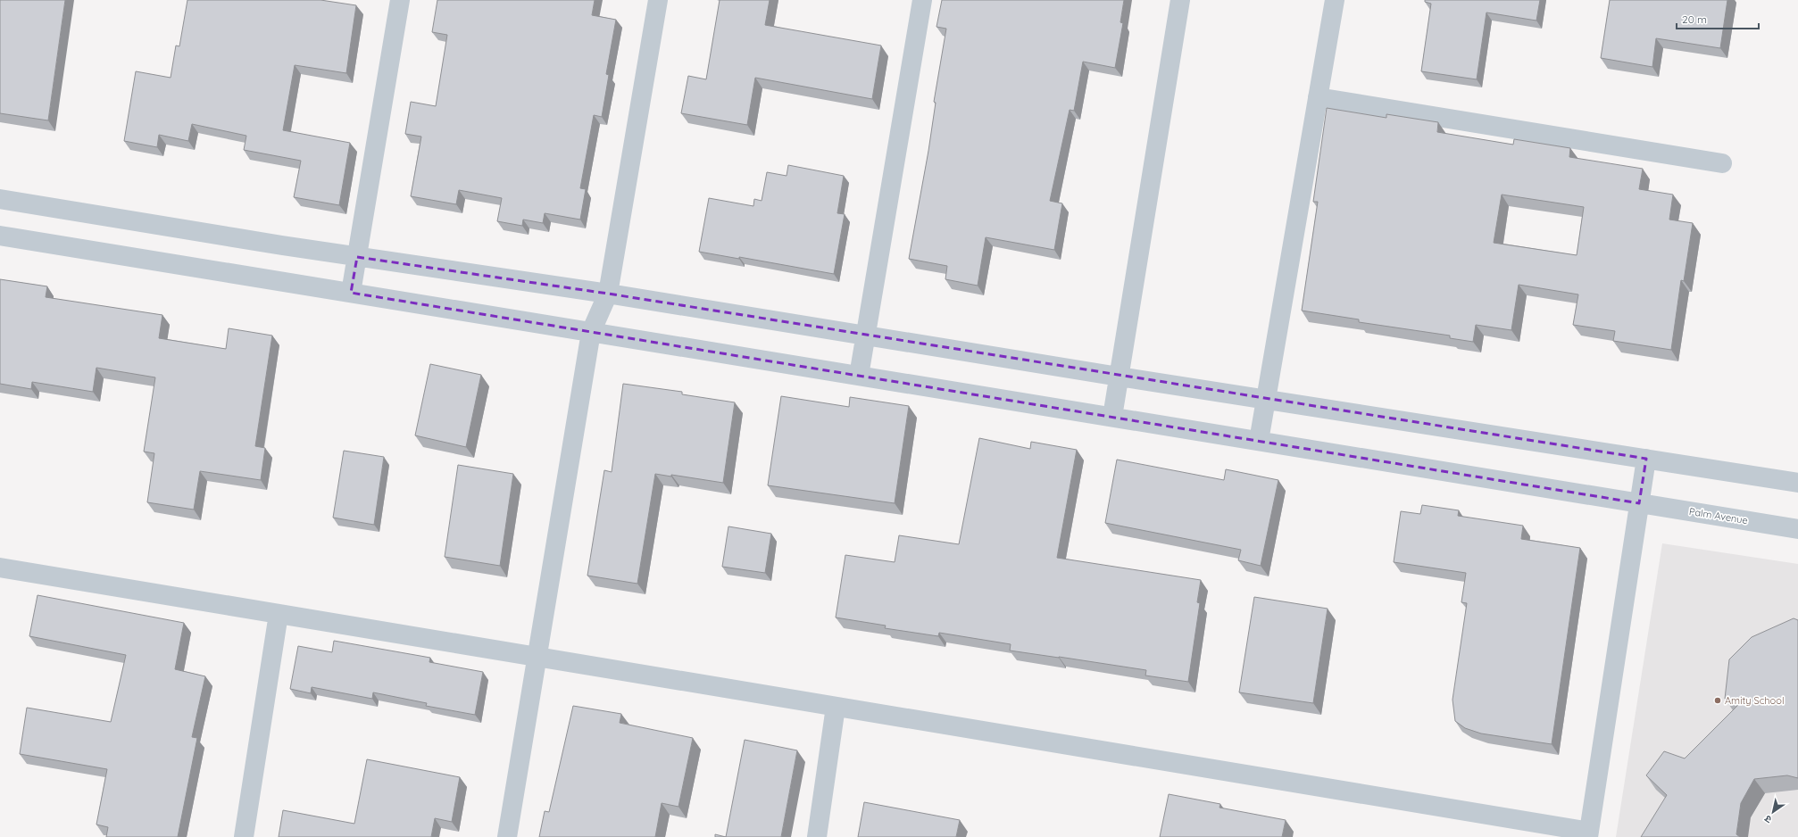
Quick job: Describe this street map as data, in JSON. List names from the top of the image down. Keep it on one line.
{"streets":{"street":["Palm Avenue"]},"places":["Amity School"],"scale_bar":"20 m","north":"bottom left"}
